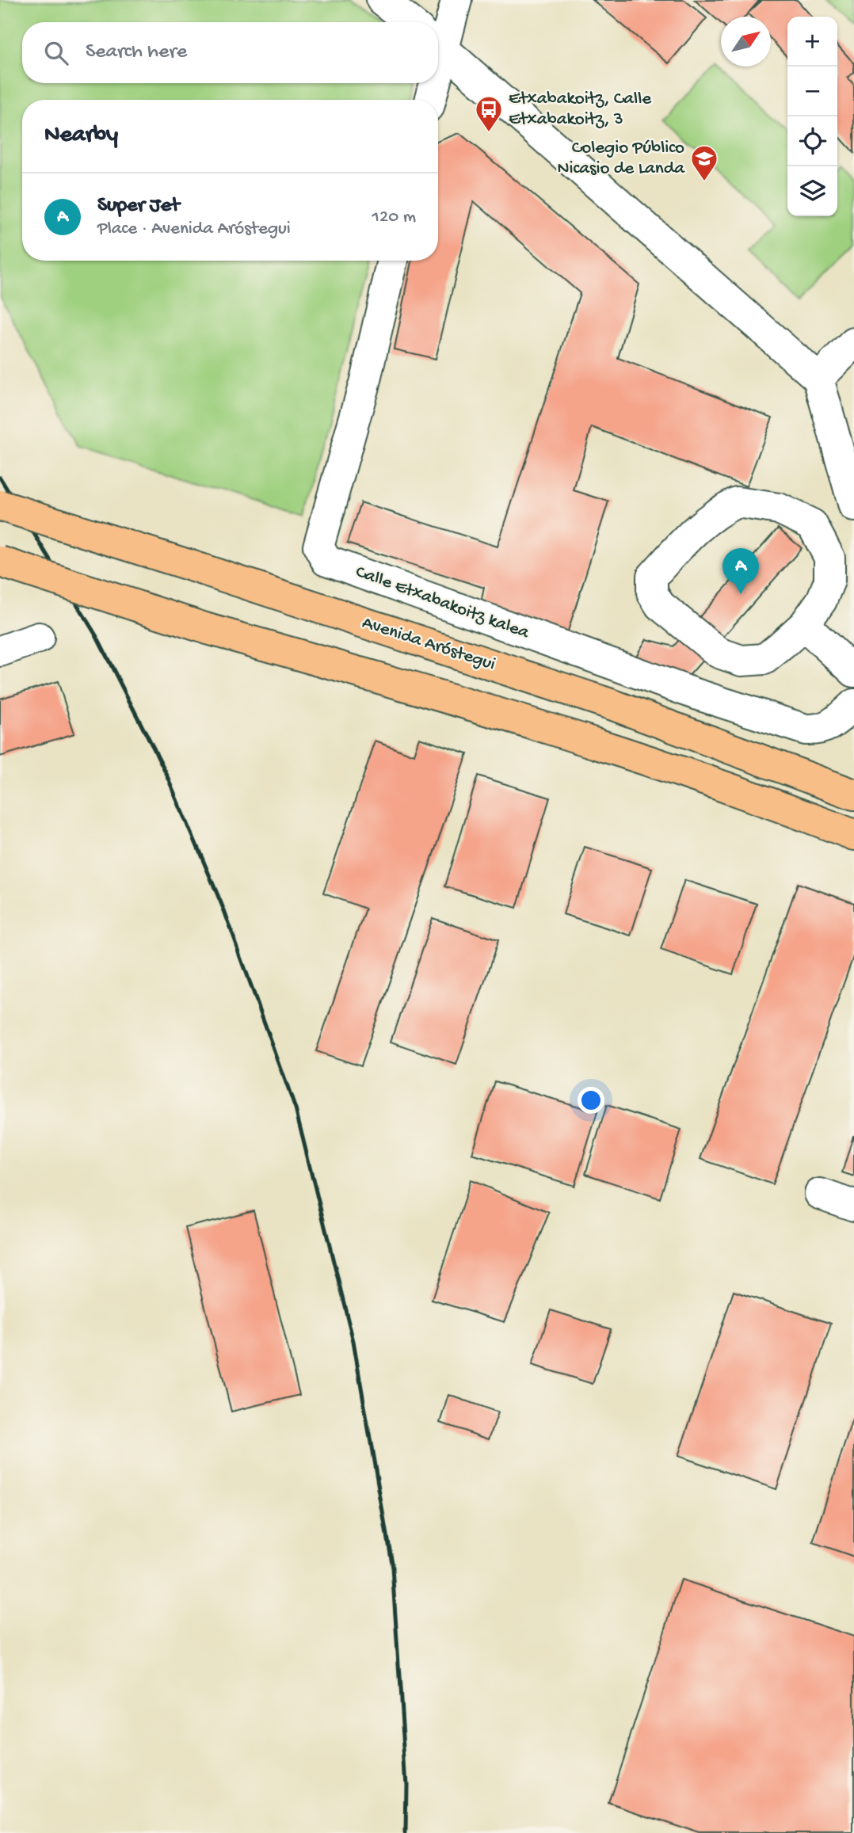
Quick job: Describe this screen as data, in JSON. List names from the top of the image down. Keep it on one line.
{"streets":{"main road":["Avenida Aróstegui"],"street":["Calle Etxabakoitz kalea"]},"places":{"bus stop":["Etxabakoitz, Calle Etxabakoitz, 3"],"school or university":["Colegio Público Nicasio de Landa"]},"north":"top right","page":{"map_buttons":["+","−"],"search":"Search here","heading":"Nearby","list":[{"mark":"A","name":"Super Jet","note":"Place · Avenida Aróstegui","value":"120 m"}],"pins":"A"}}
